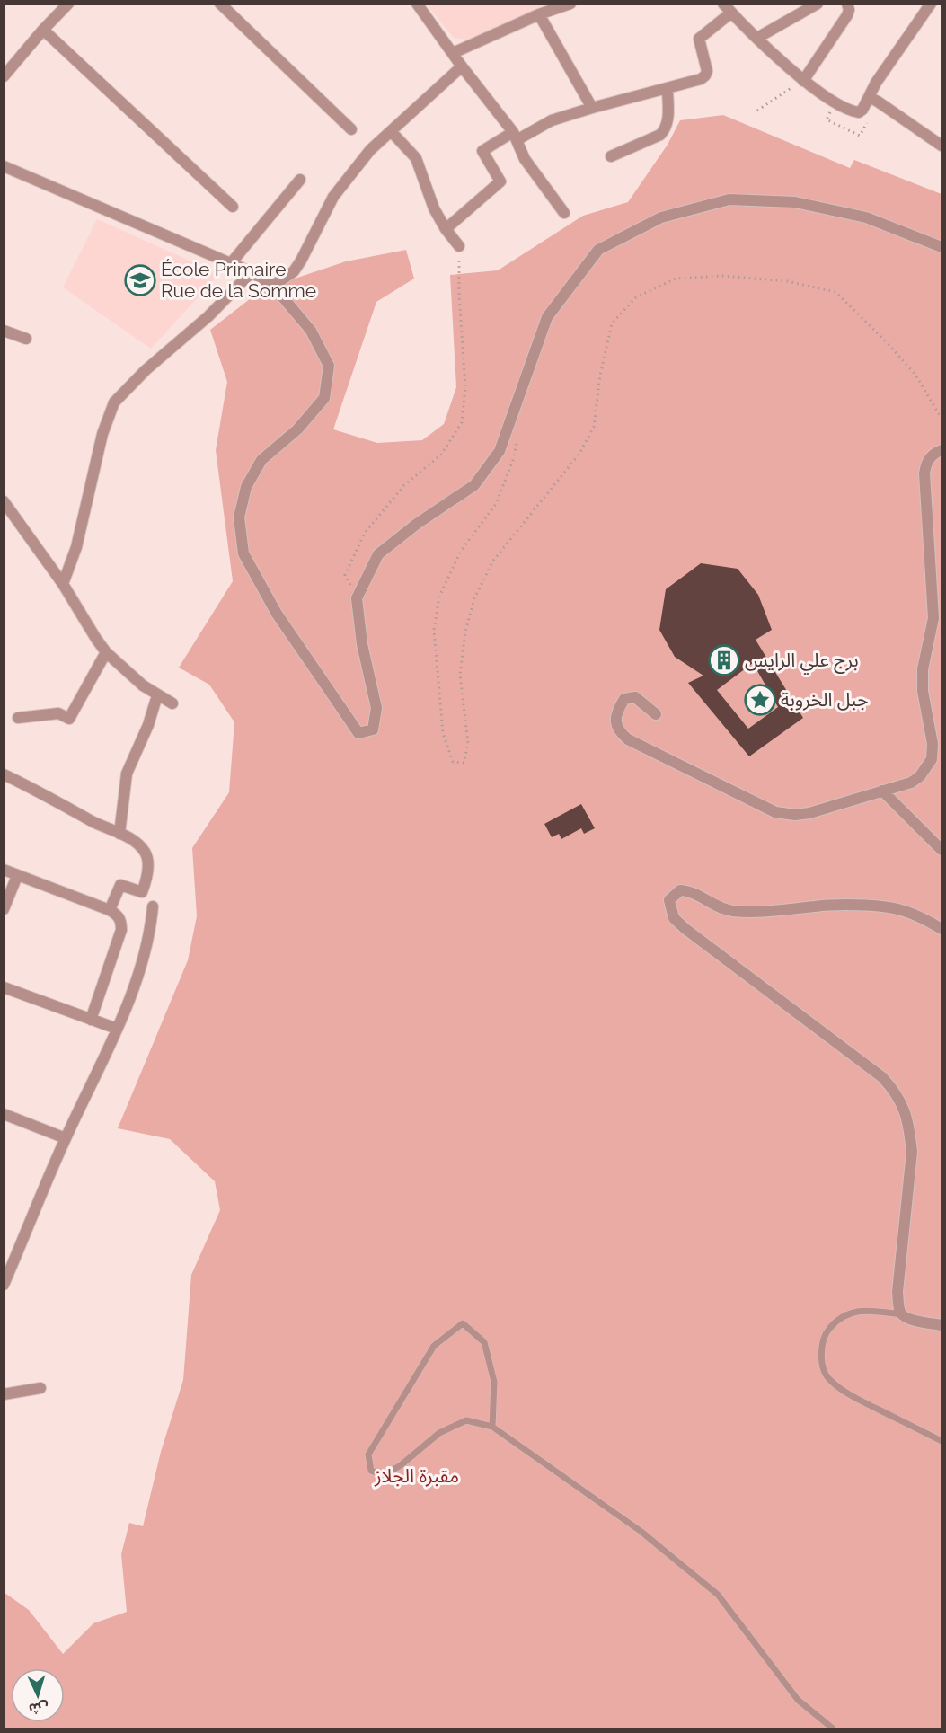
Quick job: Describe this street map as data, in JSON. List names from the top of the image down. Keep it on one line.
{"parks":["مقبرة الجلاز"],"places":{"school or university":["École Primaire Rue de la Somme"],"building":["برج علي الرايس"],"place":["جبل الخروبة"]},"north":"bottom"}
